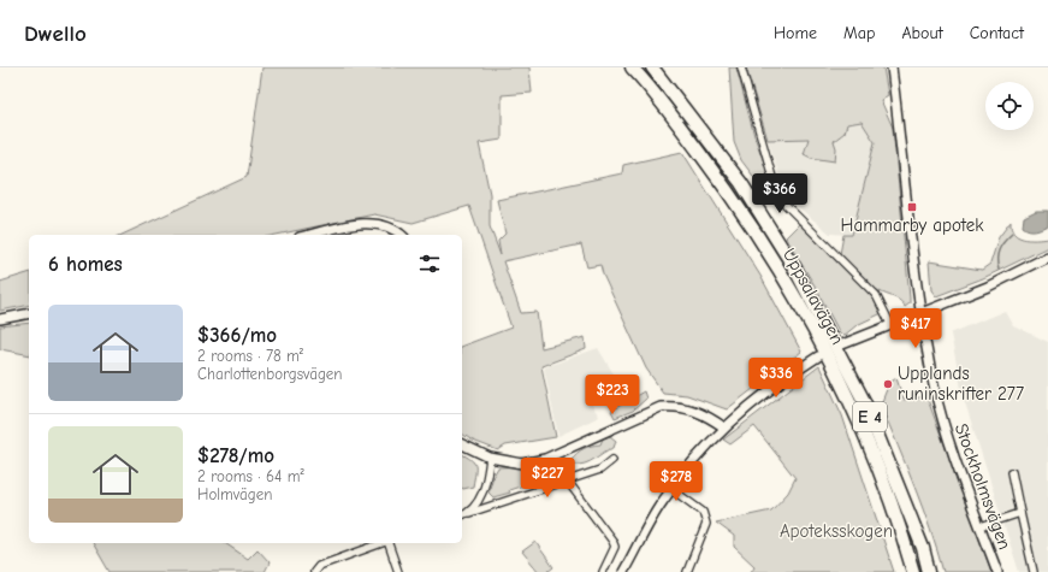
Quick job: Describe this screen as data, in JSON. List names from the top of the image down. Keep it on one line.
{"streets":{"highway":["Uppsalavägen","E 4"],"street":["Stockholmsvägen"]},"parks":["Apoteksskogen"],"places":{"transit":["Hammarby apotek"],"other":["Upplands runinskrifter 277"]},"page":{"header":"Dwello","nav":["Home","Map","About","Contact"],"price":["$366","$417","$336","$223","$227","$278"],"heading":"6 homes","list":[{"name":"$366/mo","note":"2 rooms · 78 m² · Charlottenborgsvägen"},{"name":"$278/mo","note":"2 rooms · 64 m² · Holmvägen"}]}}
